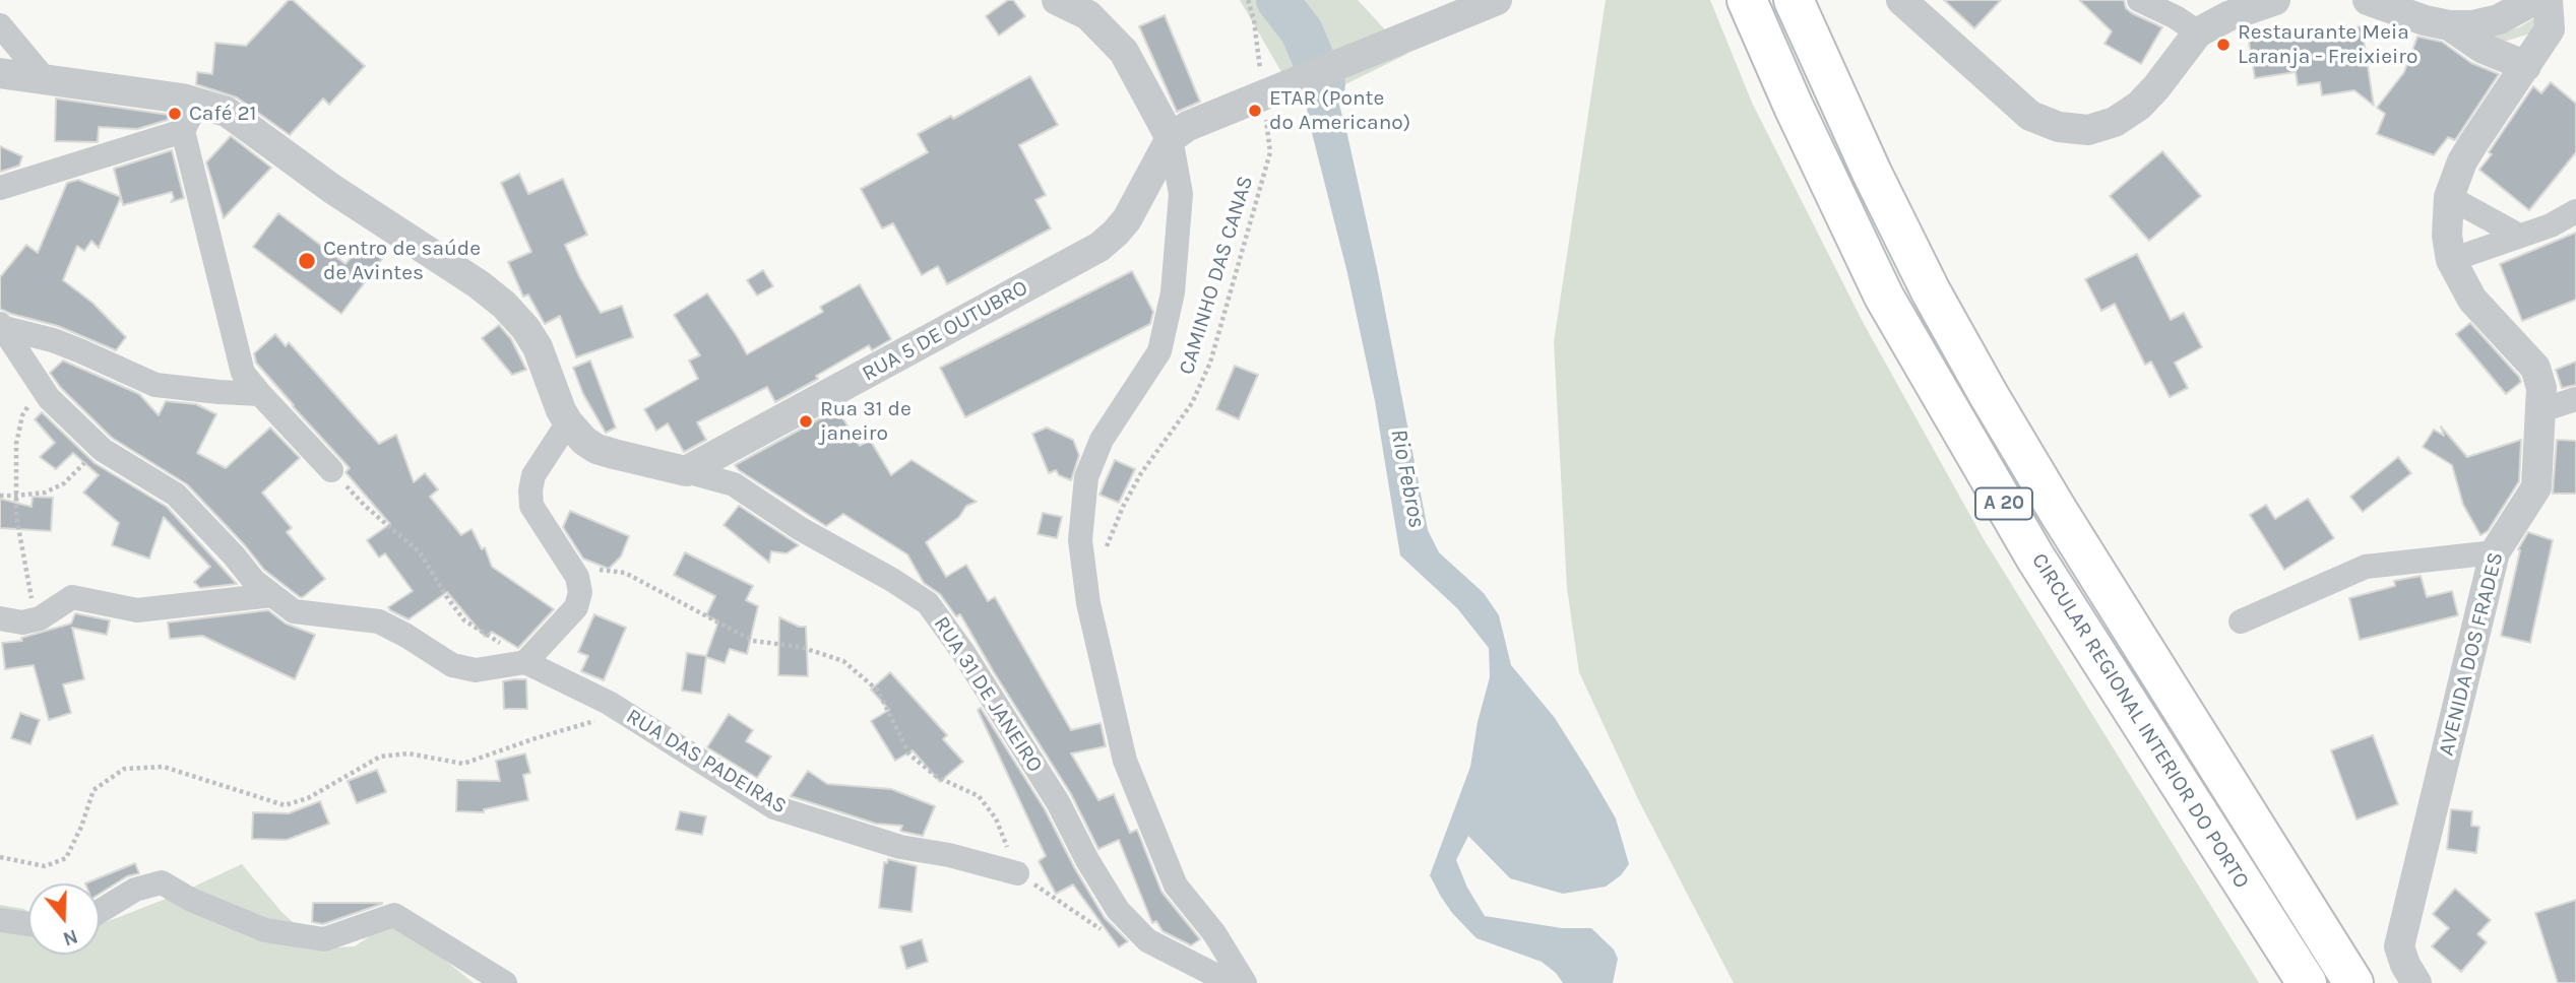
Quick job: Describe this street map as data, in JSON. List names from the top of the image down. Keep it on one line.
{"streets":{"highway":["A 20","CIRCULAR REGIONAL INTERIOR DO PORTO"],"street":["RUA 5 DE OUTUBRO","AVENIDA DOS FRADES","RUA 31 DE JANEIRO","RUA DAS PADEIRAS"],"path":["CAMINHO DAS CANAS"]},"crossings":[["RUA 5 DE OUTUBRO","RUA 31 DE JANEIRO"]],"water":["Rio Febros"],"places":["Restaurante Meia Laranja - Freixieiro","ETAR (Ponte do Americano)","Café 21","Centro de saúde de Avintes","Rua 31 de janeiro"],"north":"bottom"}
